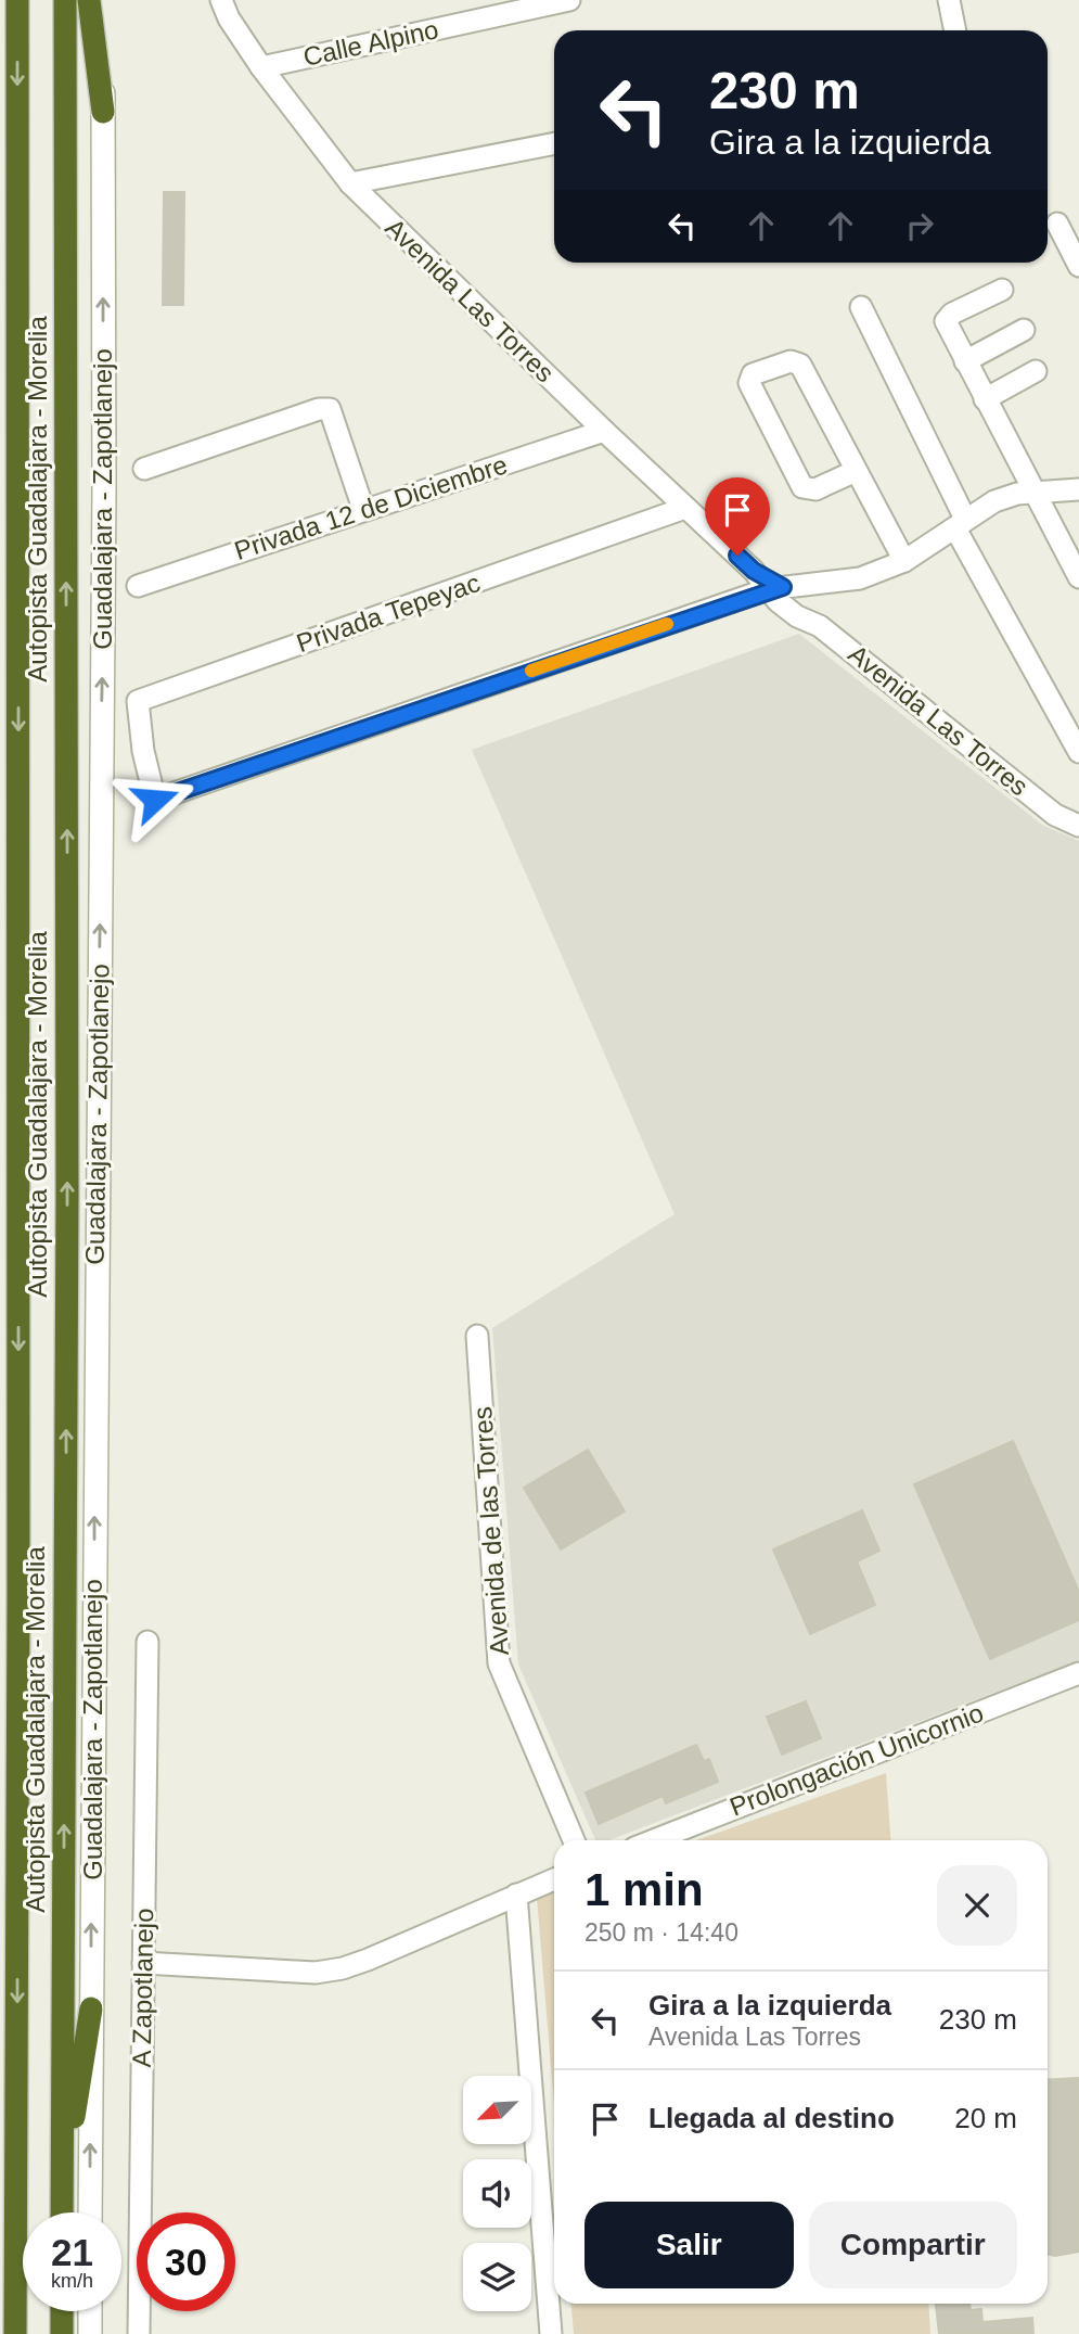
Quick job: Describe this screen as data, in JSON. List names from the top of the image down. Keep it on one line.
{"streets":{"highway":["Autopista Guadalajara - Morelia"],"street":["Calle Alpino","Avenida Las Torres","Guadalajara - Zapotlanejo","Privada 12 de Diciembre","Privada Tepeyac","Avenida de las Torres","Prolongación Unicornio","A Zapotlanejo"]},"crossings":[["Calle Alpino","Avenida Las Torres"],["Avenida Las Torres","Privada 12 de Diciembre"],["Avenida Las Torres","Privada Tepeyac"]],"one_way":["Guadalajara - Zapotlanejo"],"north":"bottom left","page":{"turn":["230 m","Gira a la izquierda"],"heading":["1 min","250 m · 14:40"],"list":[{"name":"Gira a la izquierda","note":"Avenida Las Torres","value":"230 m"},{"name":"Llegada al destino","value":"20 m"}],"buttons":["Salir","Compartir"],"speed":"21 km/h","limit":"30"}}
